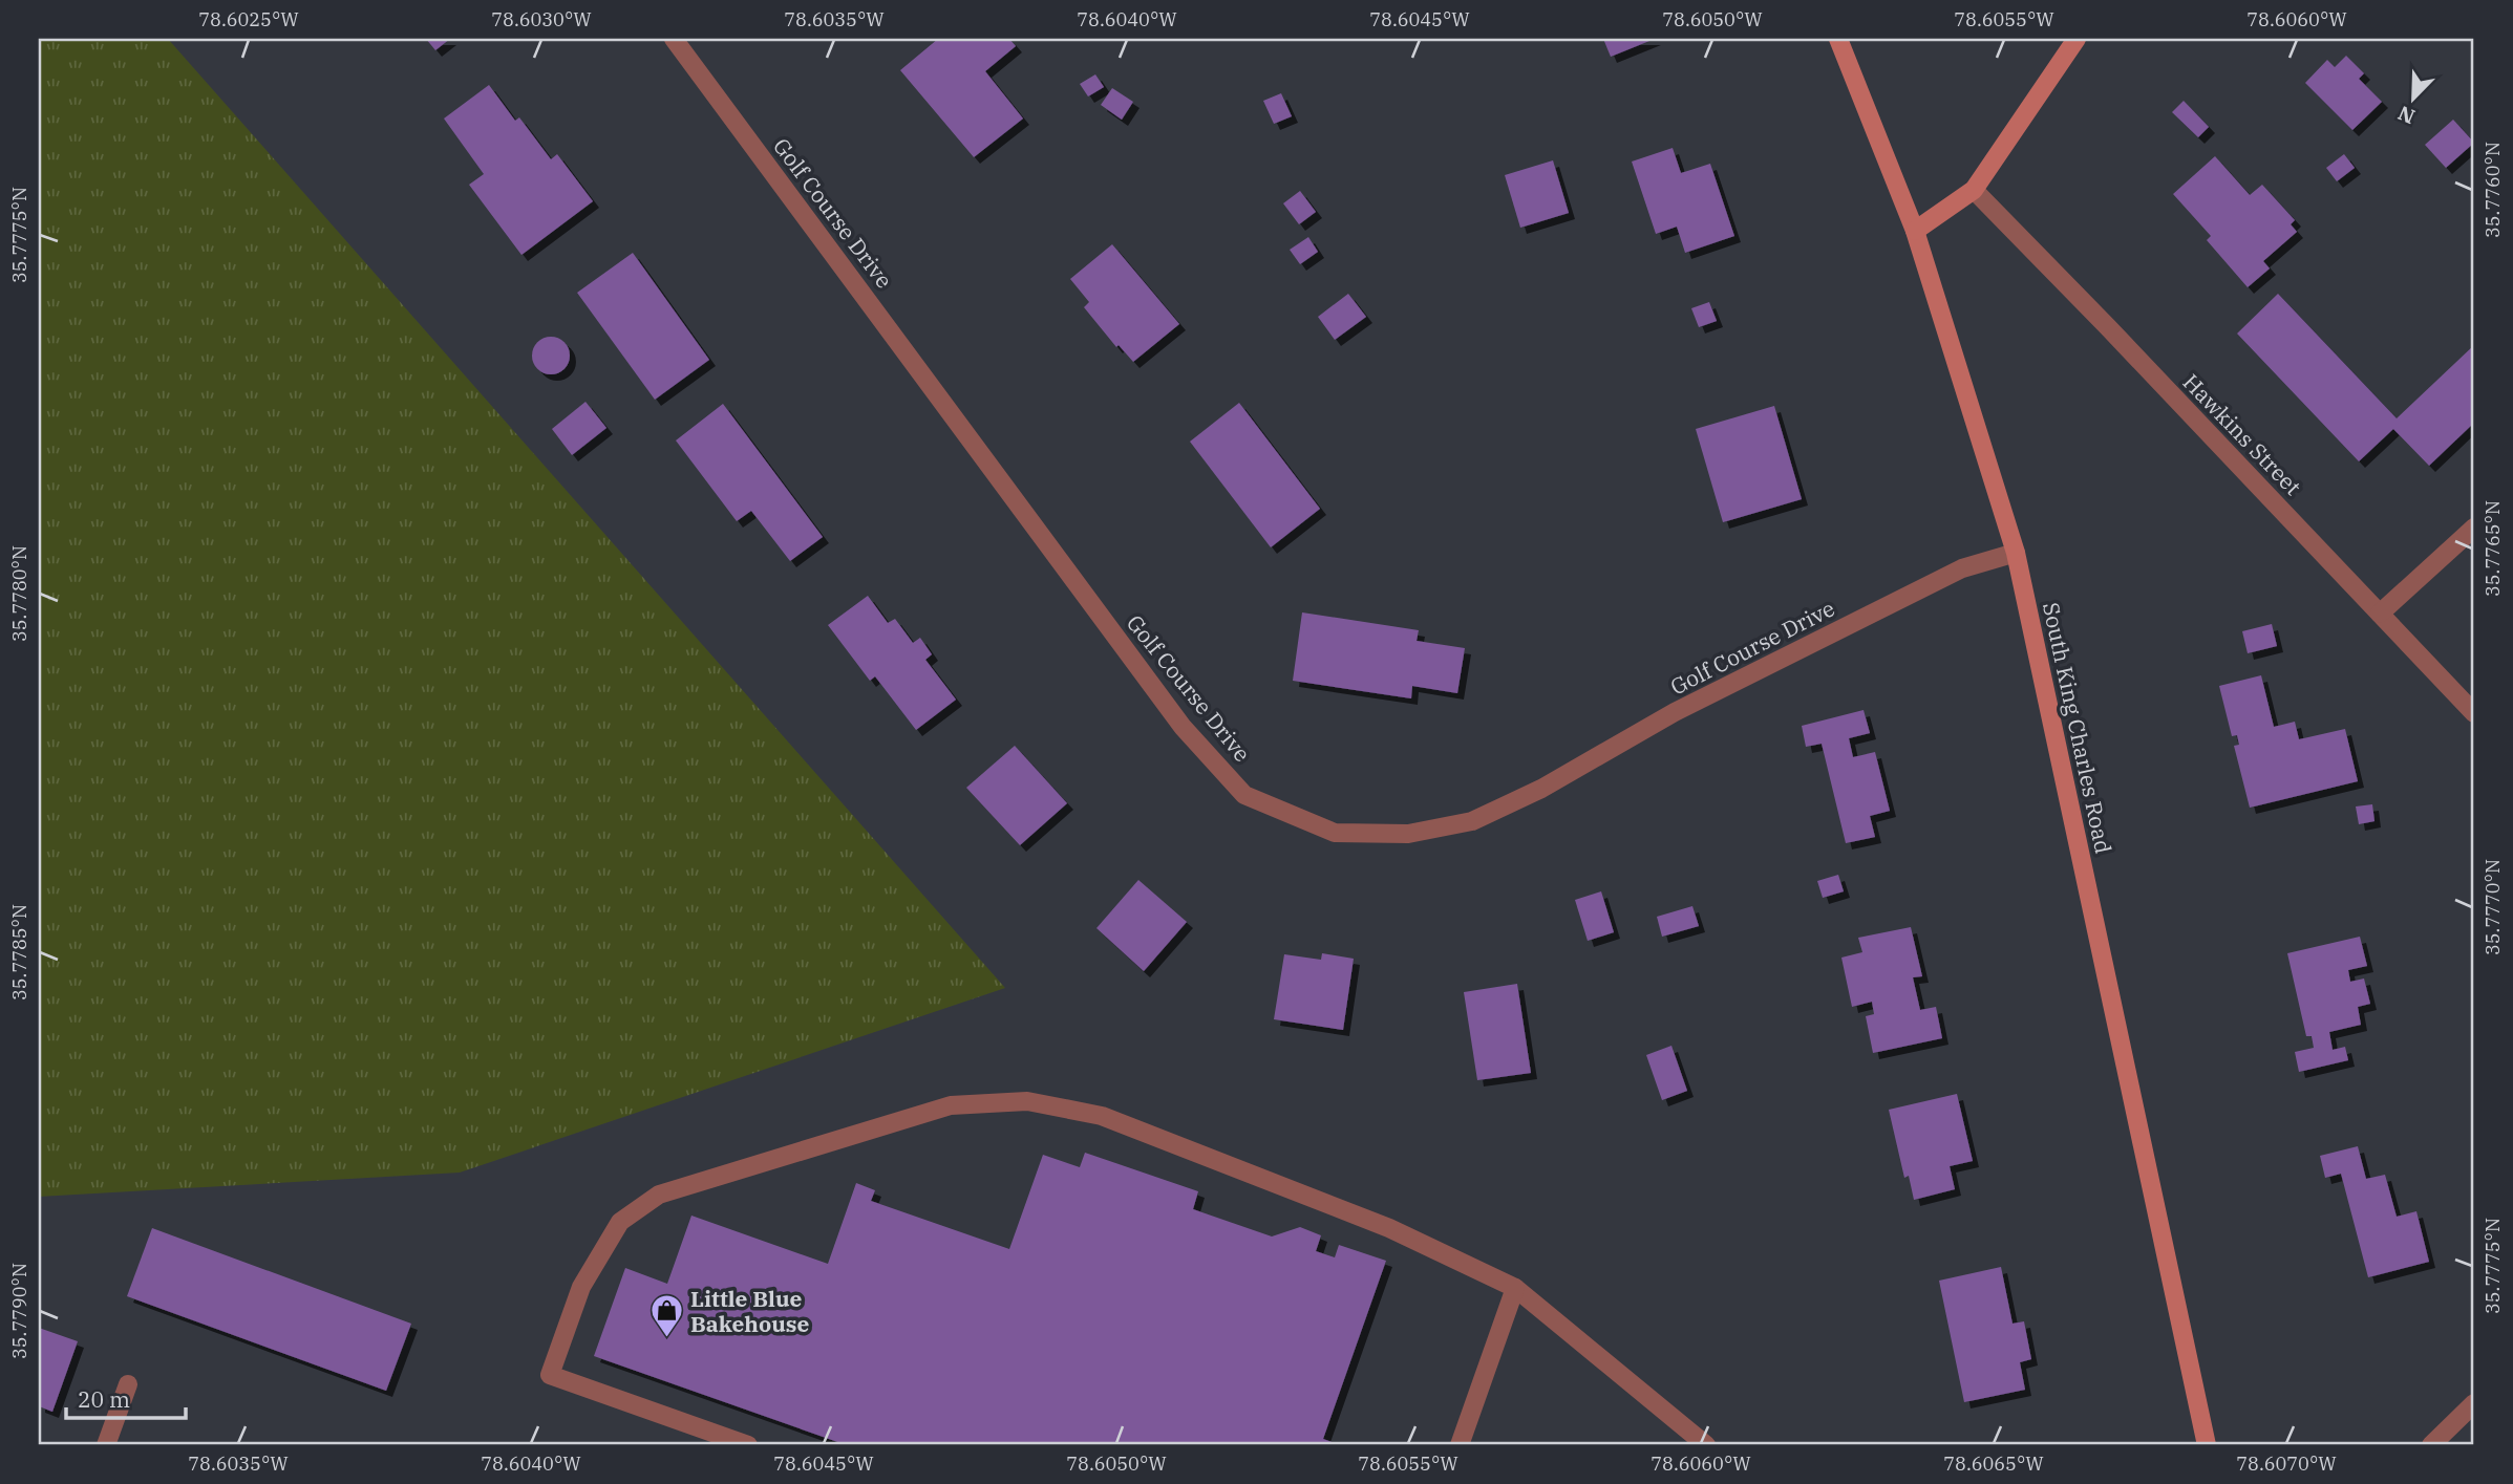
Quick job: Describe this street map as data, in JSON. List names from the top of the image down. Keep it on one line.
{"streets":{"street":["Golf Course Drive","Hawkins Street","South King Charles Road"]},"crossings":[["Golf Course Drive","South King Charles Road"]],"places":{"shop":["Little Blue Bakehouse"]},"scale_bar":"20 m","north":"bottom left","coordinates":["78.6025°W","78.6030°W","78.6035°W","78.6040°W","78.6045°W","78.6050°W","78.6055°W","78.6060°W","35.7760°N","35.7775°N","35.7765°N","35.7780°N","35.7770°N","35.7785°N","35.7790°N","78.6065°W","78.6070°W"]}
